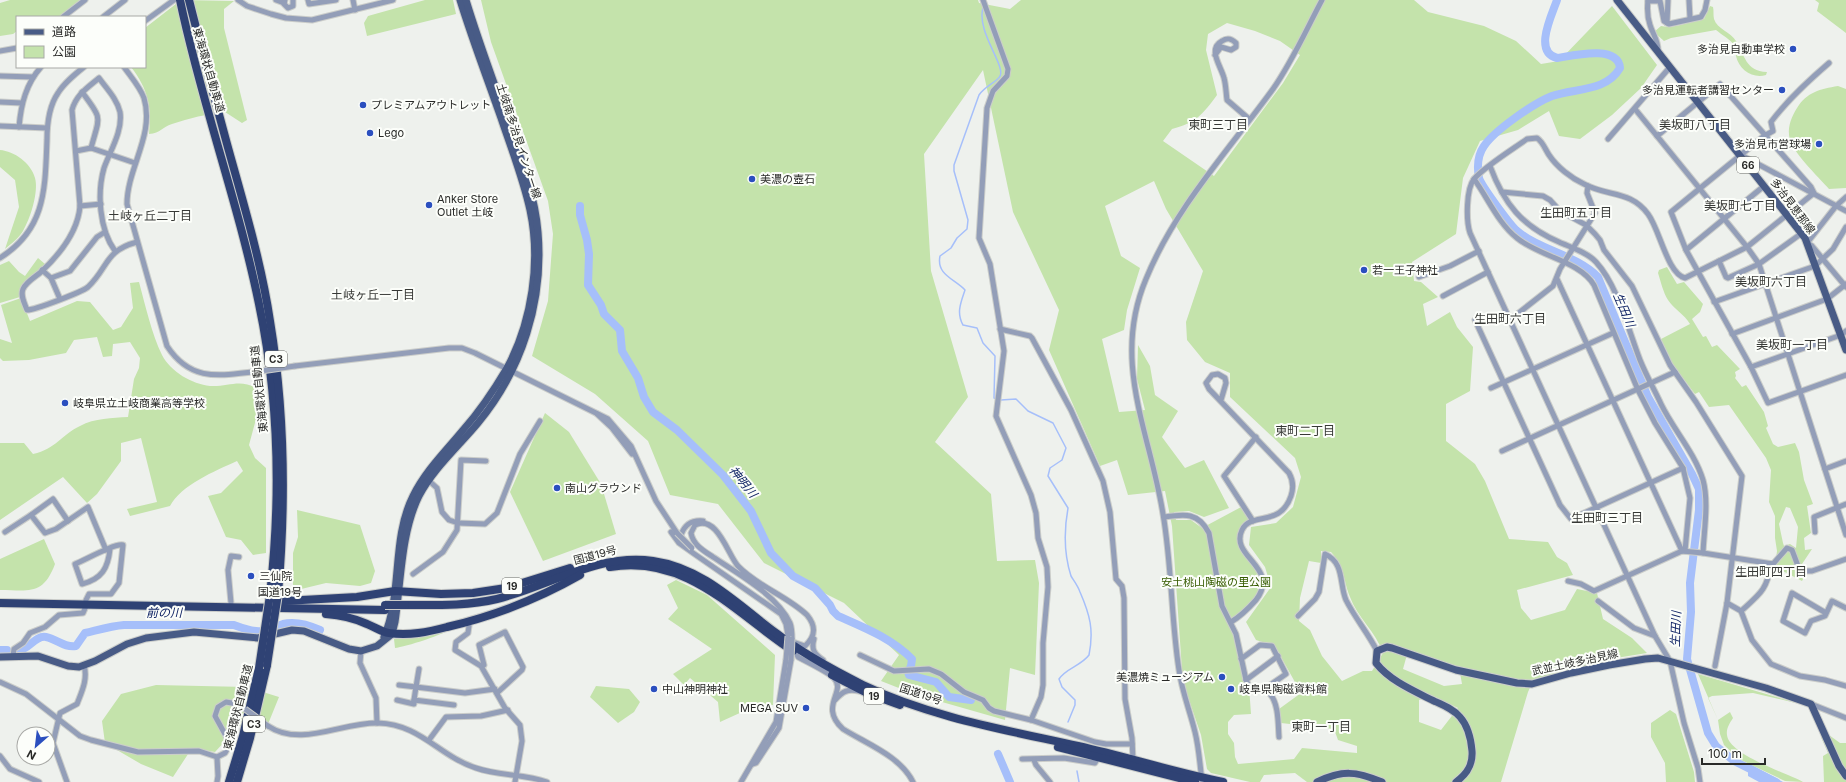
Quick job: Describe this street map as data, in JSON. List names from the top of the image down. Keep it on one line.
{"streets":{"highway":["東海環状自動車道","C3","国道19号","19"],"main road":["土岐南多治見インター線","66","多治見恵那線","武並土岐多治見線"]},"crossings":[["東海環状自動車道","国道19号"],["東海環状自動車道","19"],["土岐南多治見インター線","19"],["国道19号","19"]],"districts":["東町三丁目","美坂町八丁目","美坂町七丁目","生田町五丁目","土岐ヶ丘二丁目","美坂町六丁目","土岐ヶ丘一丁目","生田町六丁目","美坂町一丁目","東町二丁目","生田町三丁目","生田町四丁目","東町一丁目"],"water":["生田川","神明川","前の川"],"parks":["安土桃山陶磁の里公園"],"places":["多治見自動車学校","多治見運転者講習センター","プレミアムアウトレット","Lego","多治見市営球場","美濃の壺石","Anker Store Outlet 土岐","若一王子神社","岐阜県立土岐商業高等学校","南山グラウンド","三仙院","美濃焼ミュージアム","中山神明神社","岐阜県陶磁資料館","MEGA SUV"],"legend":["道路","公園"],"scale_bar":"100 m","north":"bottom left"}
